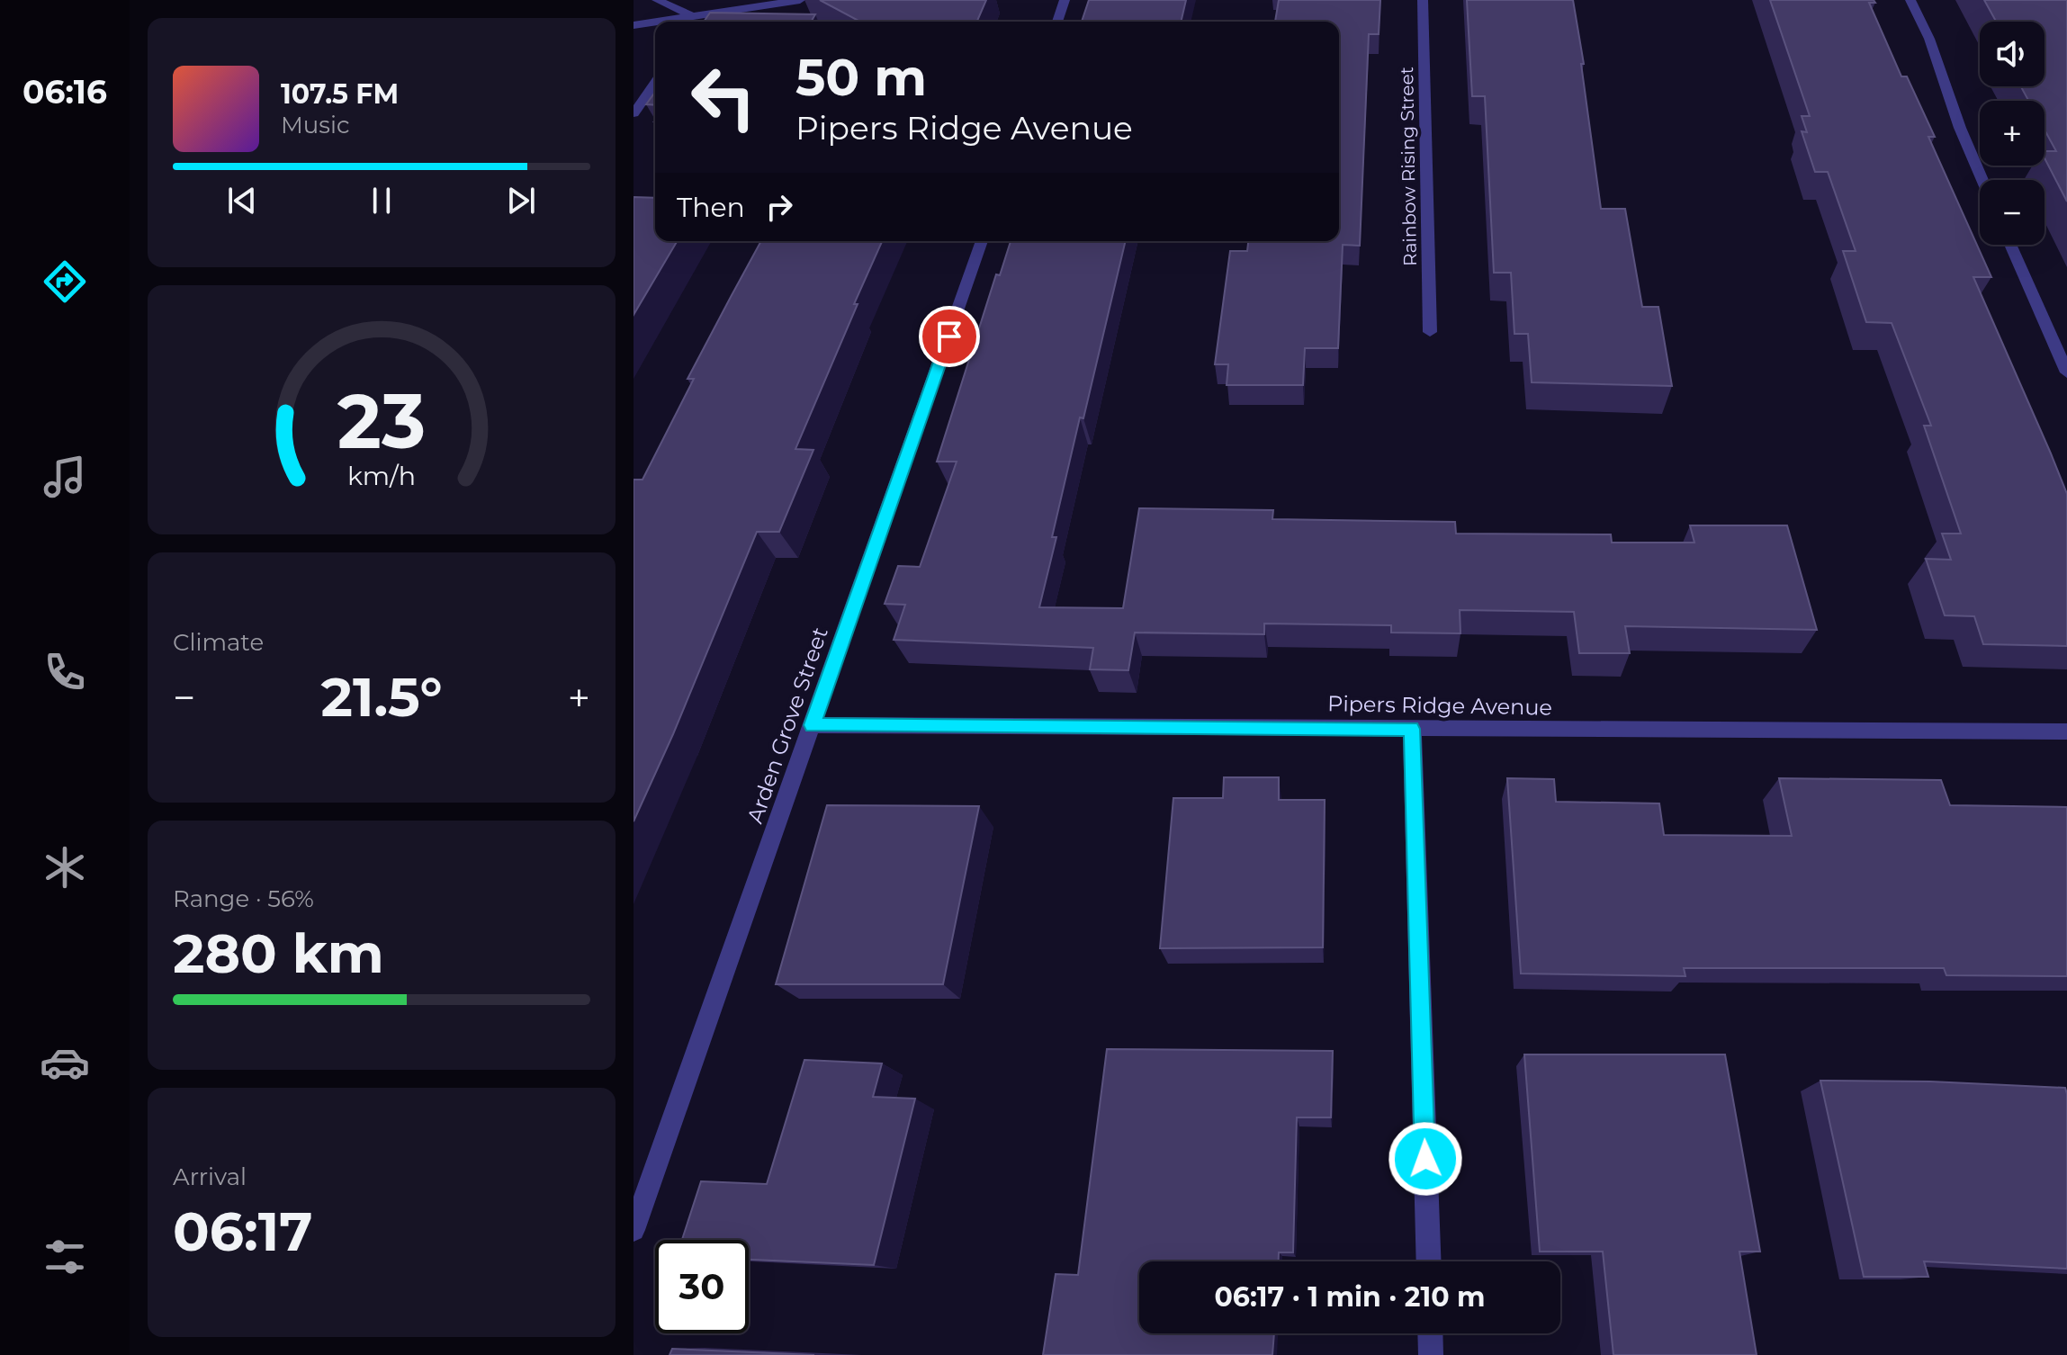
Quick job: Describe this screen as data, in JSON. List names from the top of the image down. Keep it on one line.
{"streets":{"street":["Rainbow Rising Street","Pipers Ridge Avenue","Arden Grove Street"]},"crossings":[["Pipers Ridge Avenue","Arden Grove Street"]],"page":{"tabs":"06:16","map_buttons":["+","−"],"turn":["50 m","Pipers Ridge Avenue"],"song":["107.5 FM","Music"],"then":"Then","tile":["Climate",["Range · 56%","280 km"],["Arrival","06:17"]],"heat":["−","21.5°","+"],"limit":"30","trip":"06:17 · 1 min · 210 m","gauge":["23","km/h"]}}
